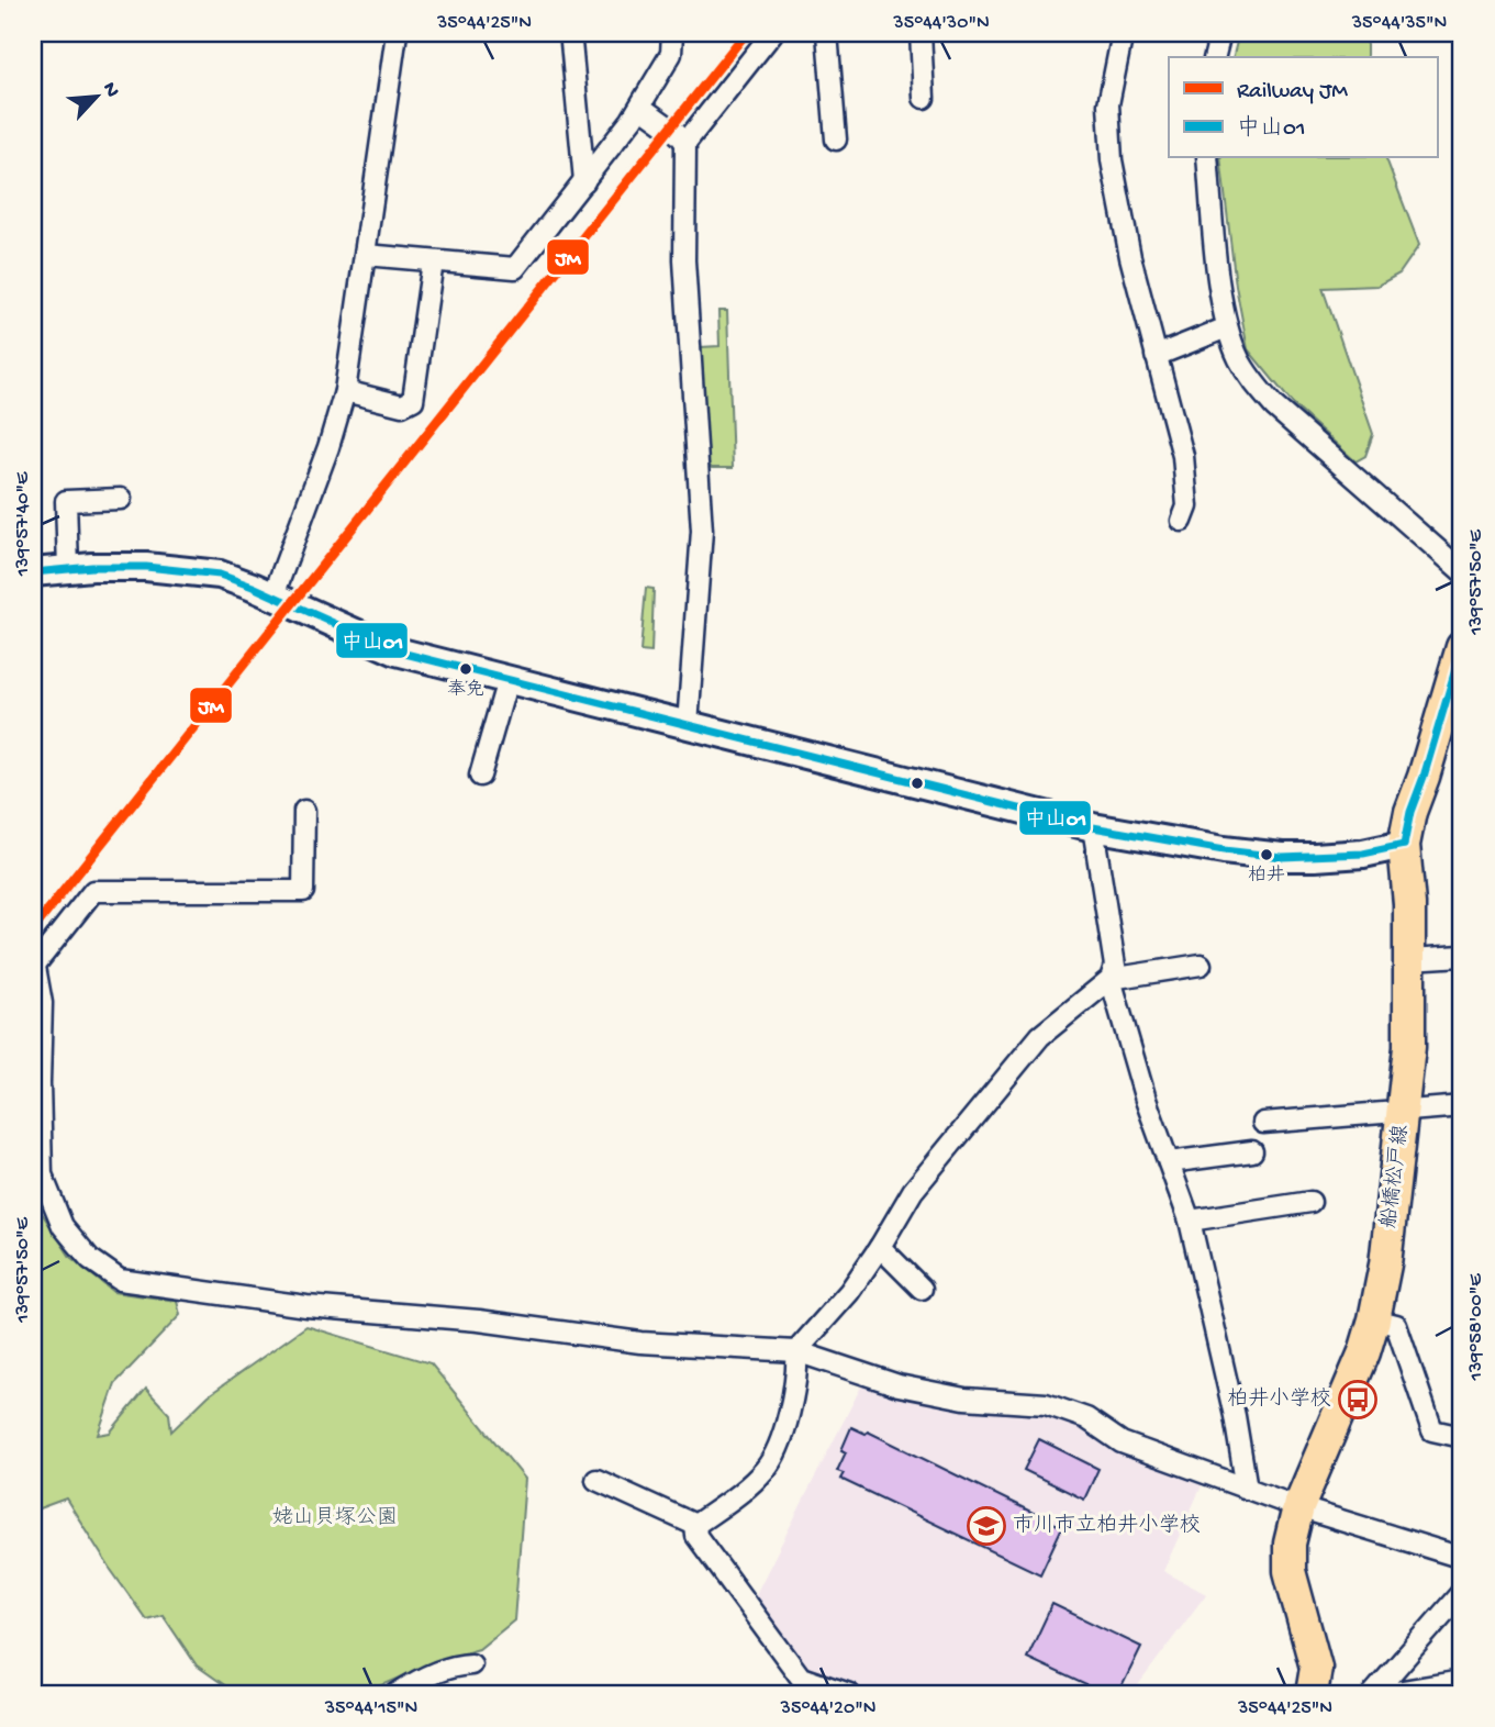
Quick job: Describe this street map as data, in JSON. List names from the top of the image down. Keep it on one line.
{"streets":{"main road":["船橋松戸線"]},"parks":["姥山貝塚公園"],"places":{"other":["奉免","柏井"],"bus stop":["柏井小学校"],"school or university":["市川市立柏井小学校"]},"lines":["rail line JM","transit line 中山01"],"legend":["Railway JM","中山01"],"north":"top right","coordinates":["35°44'25\"N","35°44'30\"N","35°44'35\"N","139°57'40\"E","139°57'50\"E","139°58'00\"E","35°44'15\"N","35°44'20\"N"]}
